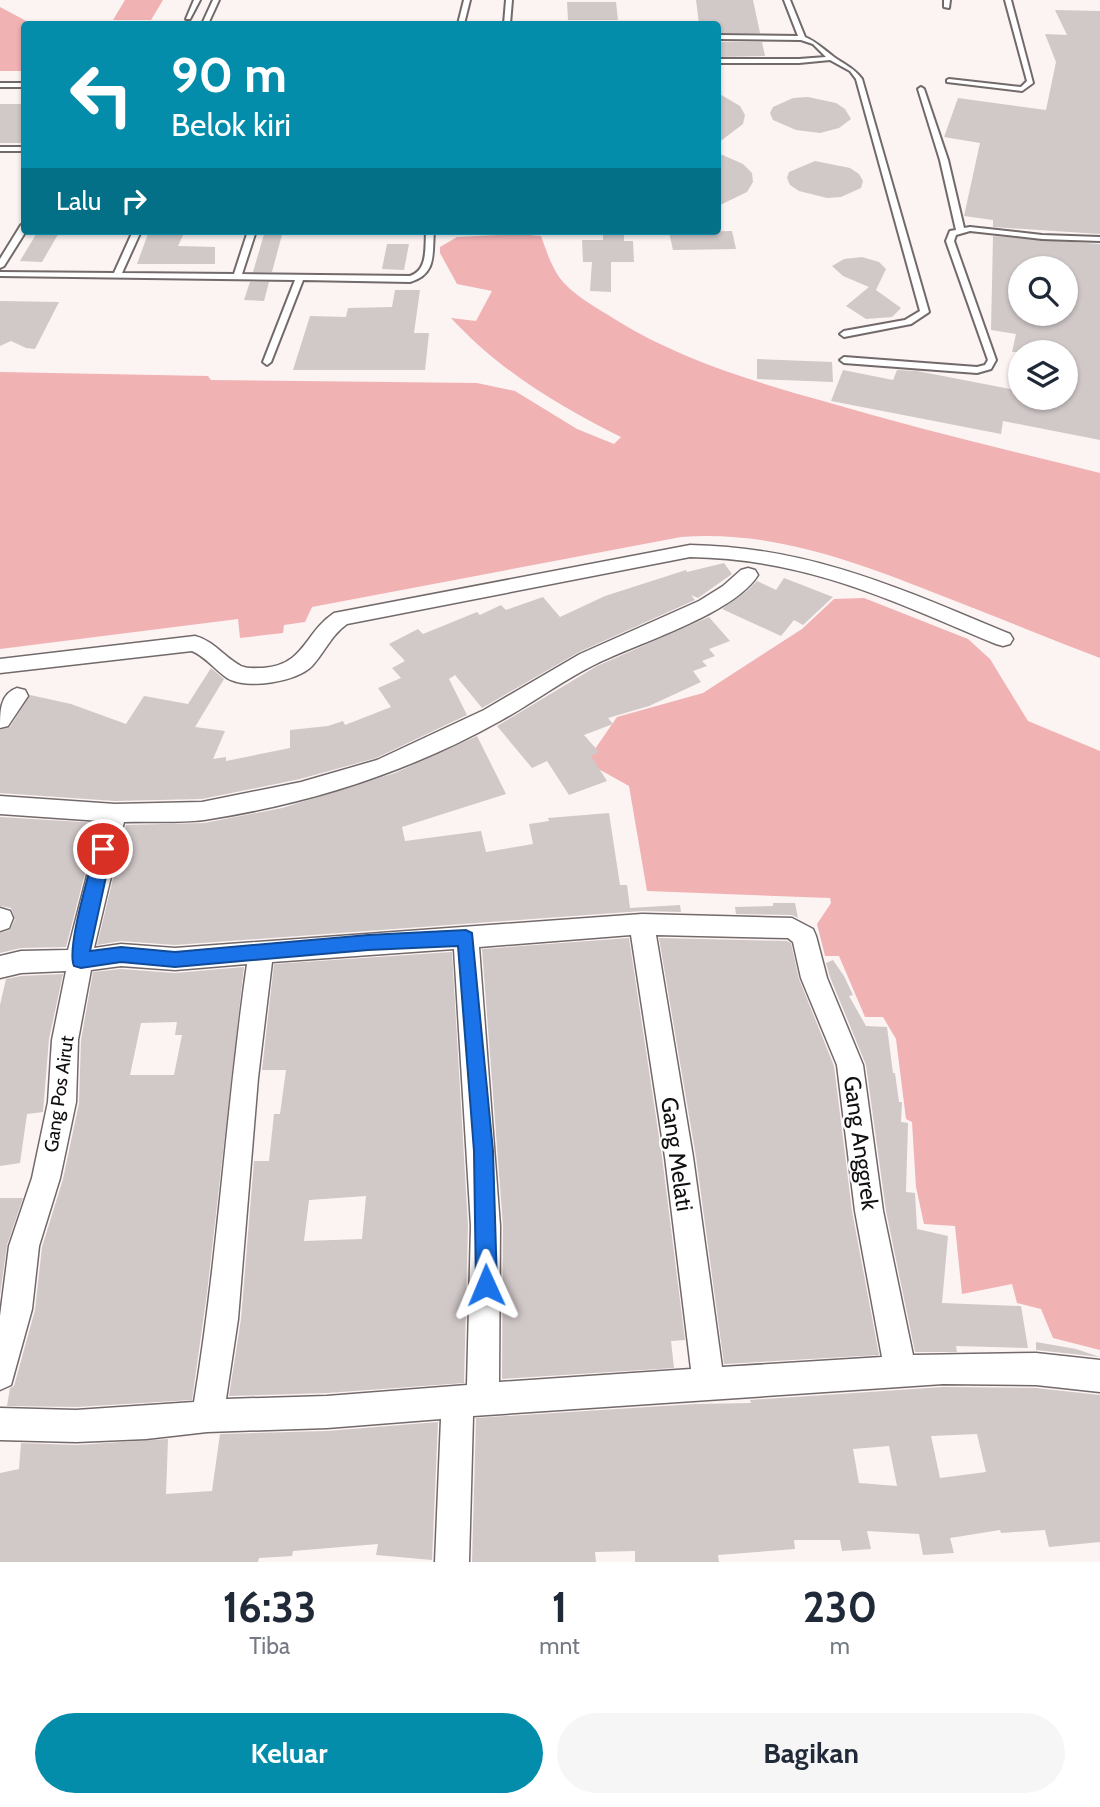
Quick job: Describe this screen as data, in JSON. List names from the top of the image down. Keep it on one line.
{"streets":{"street":["Gang Pos Airut","Gang Anggrek","Gang Melati"]},"crossings":[["Gang Anggrek","Gang Melati"]],"page":{"turn":["90 m","Belok kiri"],"then":"Lalu","eta":["16:33","Tiba","1","mnt","230","m"],"buttons":["Keluar","Bagikan"]}}
